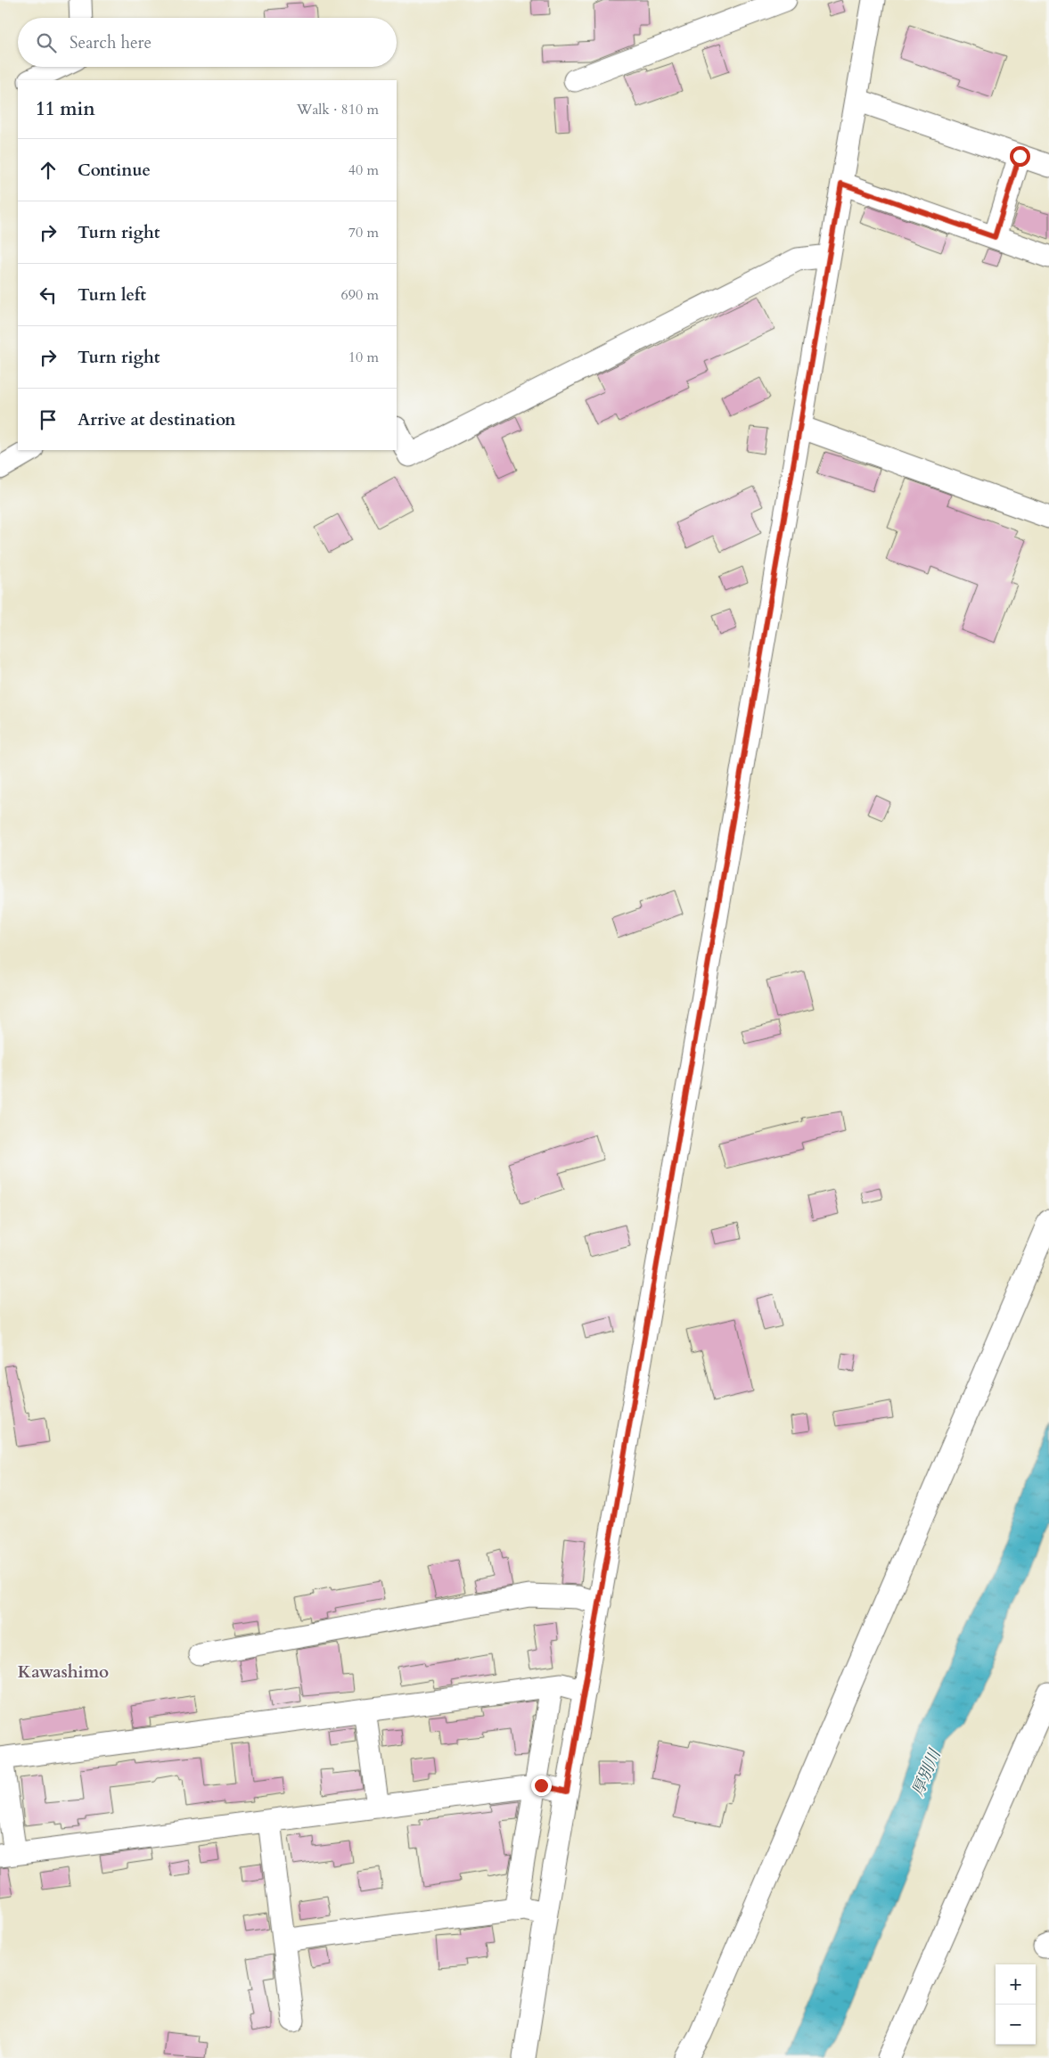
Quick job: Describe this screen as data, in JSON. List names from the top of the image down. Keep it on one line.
{"districts":["Kawashimo"],"water":["厚別川"],"page":{"search":"Search here","heading":["11 min","Walk · 810 m"],"list":[["Continue","40 m"],["Turn right","70 m"],["Turn left","690 m"],["Turn right","10 m"],"Arrive at destination"],"map_buttons":["+","−"]}}
